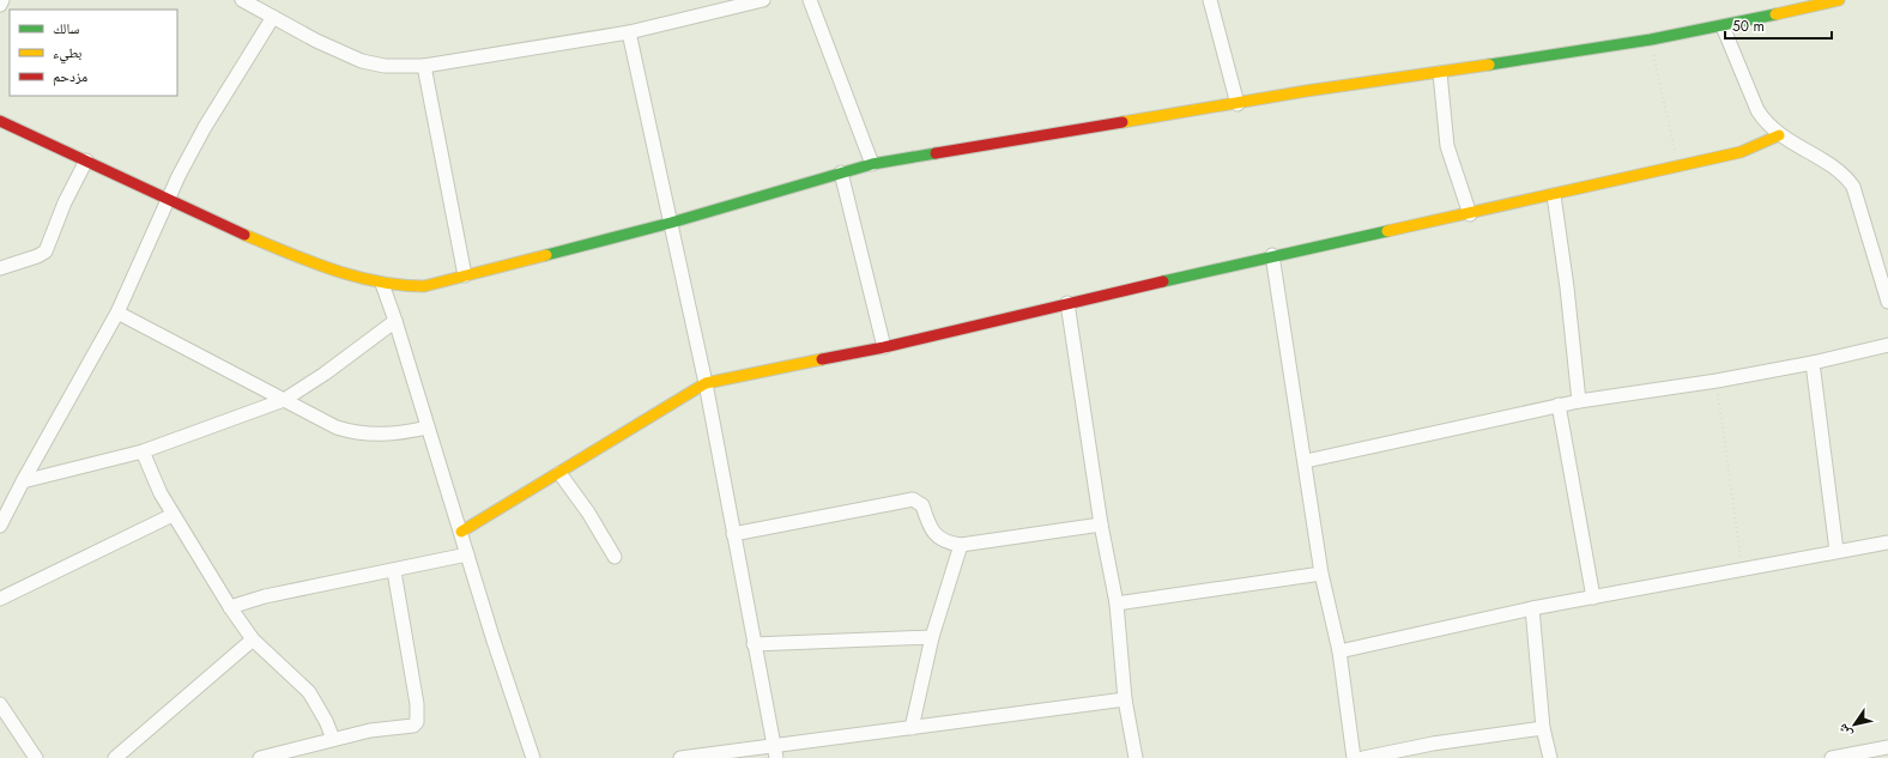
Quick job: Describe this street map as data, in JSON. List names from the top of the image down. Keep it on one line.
{"legend":["سالك","بطيء","مزدحم"],"scale_bar":"50 m","north":"bottom left"}
